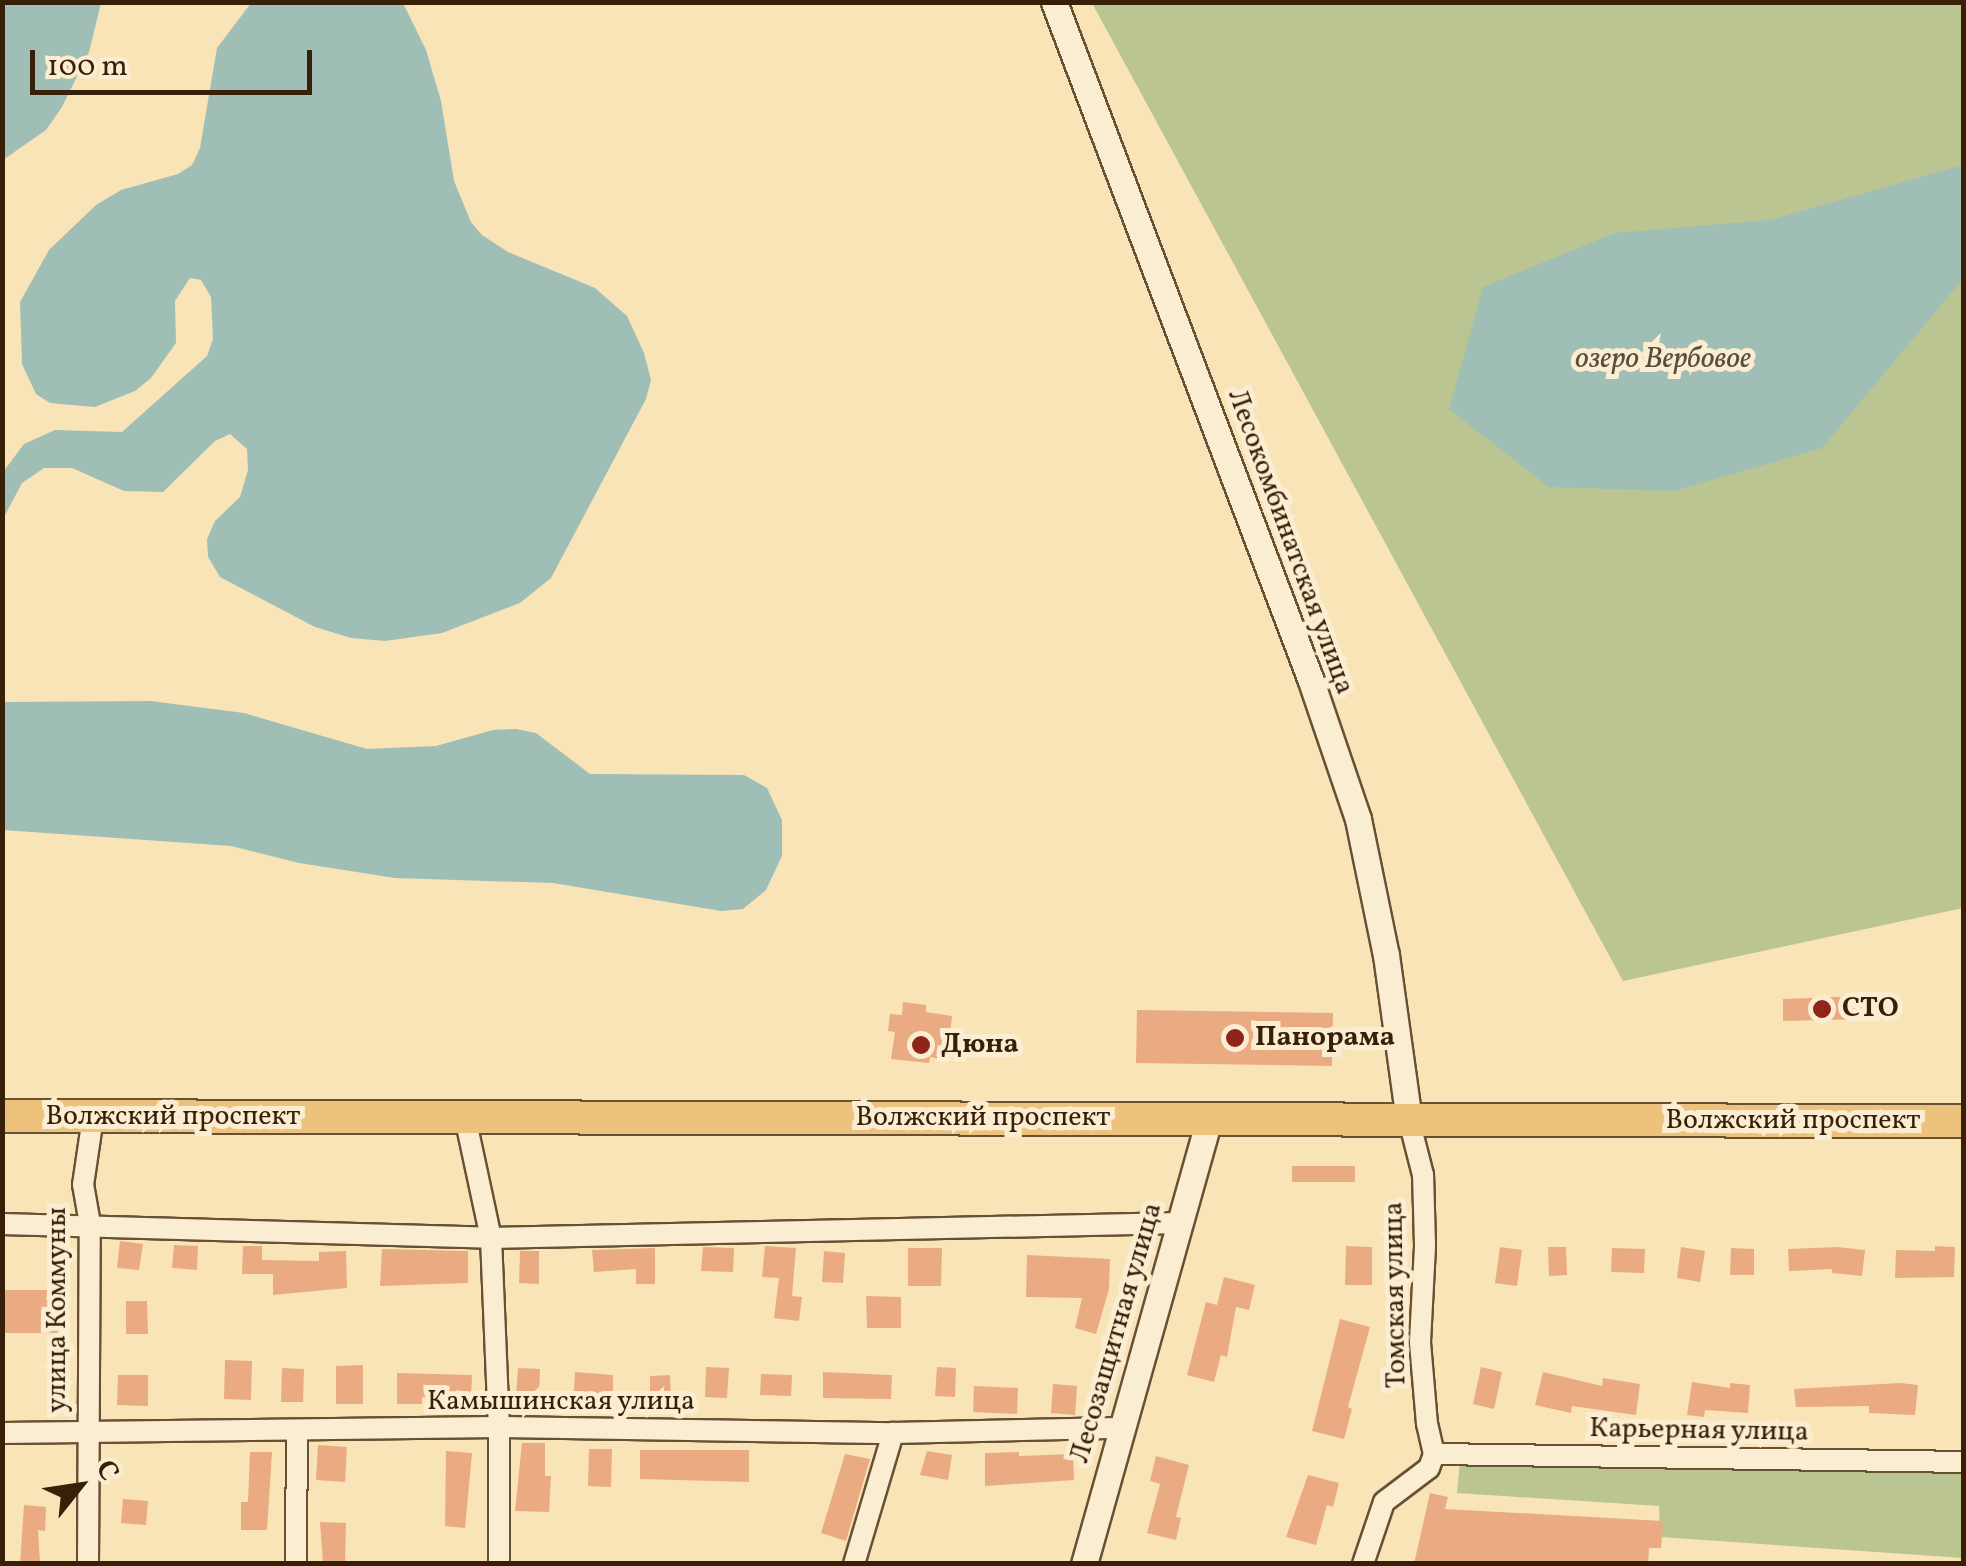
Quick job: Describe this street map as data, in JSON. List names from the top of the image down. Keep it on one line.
{"streets":{"main road":["Волжский проспект"],"street":["Лесокомбинатская улица","Томская улица","улица Коммуны","Лесозащитная улица","Камышинская улица","Карьерная улица"]},"crossings":[["Лесокомбинатская улица","Волжский проспект"],["Лесокомбинатская улица","Томская улица"],["Волжский проспект","Томская улица"],["Волжский проспект","улица Коммуны"],["Волжский проспект","Лесозащитная улица"],["Томская улица","Карьерная улица"],["улица Коммуны","Камышинская улица"],["Лесозащитная улица","Камышинская улица"]],"water":["озеро Вербовое"],"places":["СТО","Панорама","Дюна"],"scale_bar":"100 m","north":"top right"}
